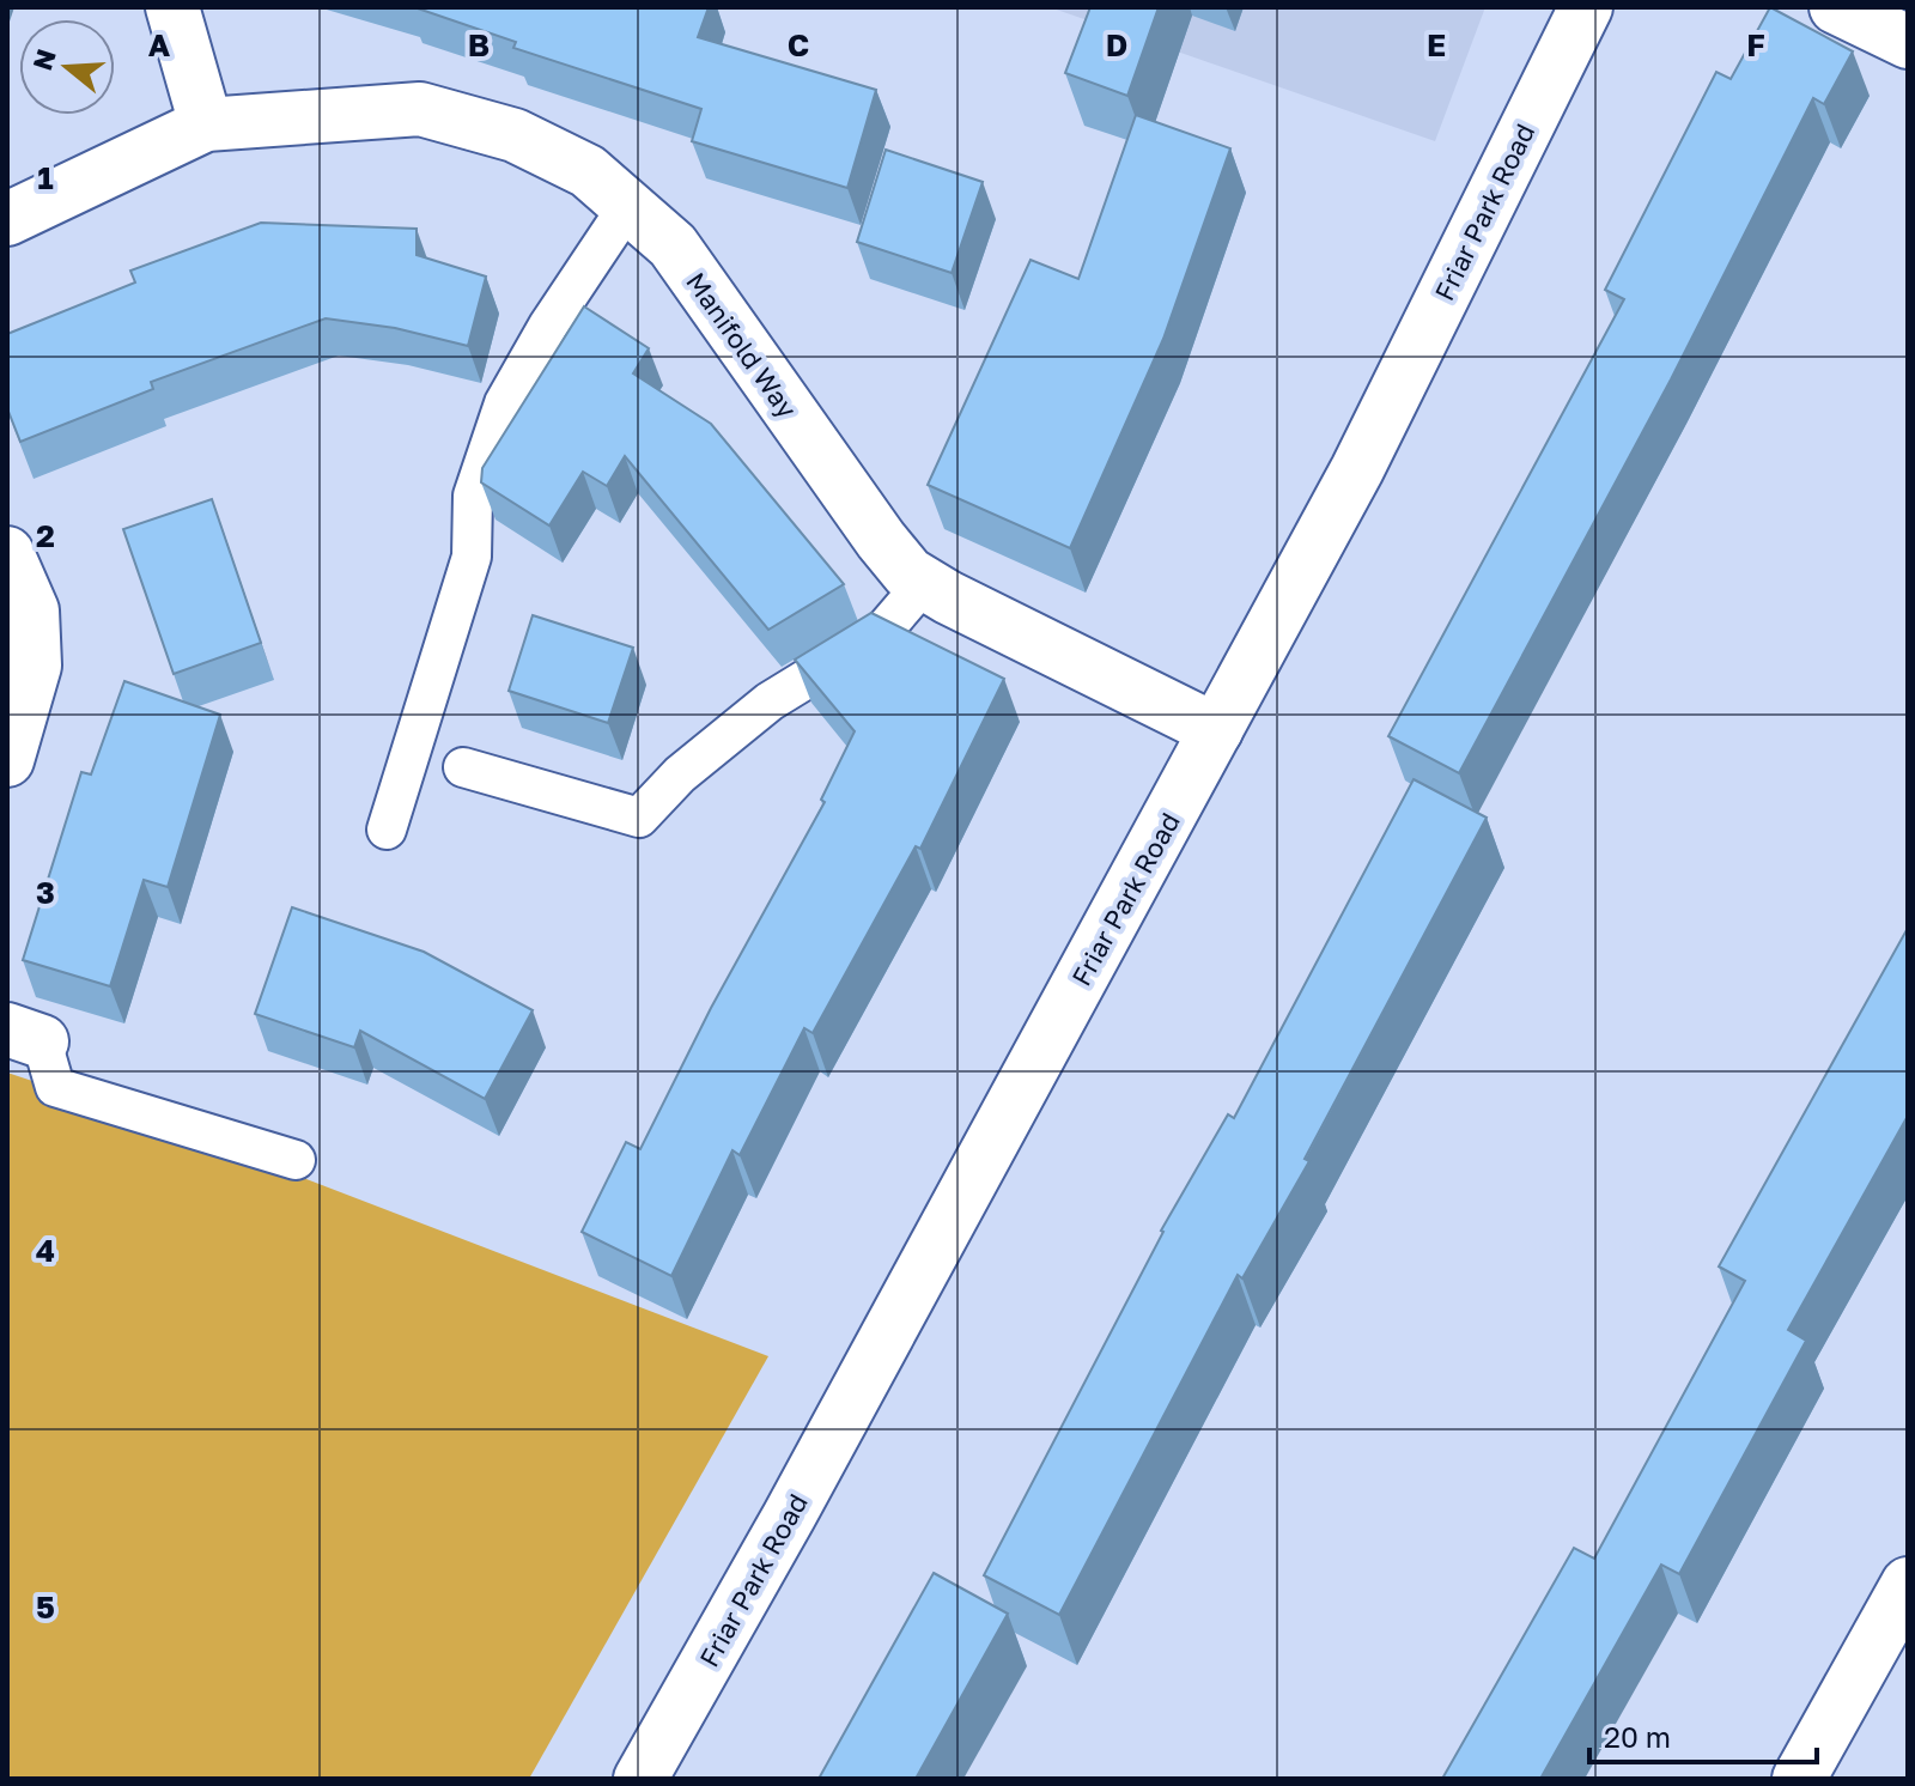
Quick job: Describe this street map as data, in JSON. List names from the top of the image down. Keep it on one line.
{"streets":{"street":["Friar Park Road","Manifold Way"]},"crossings":[["Friar Park Road","Manifold Way"]],"scale_bar":"20 m","north":"left","grid":{"columns":["A","B","C","D","E","F"],"rows":["1","2","3","4","5"]}}
